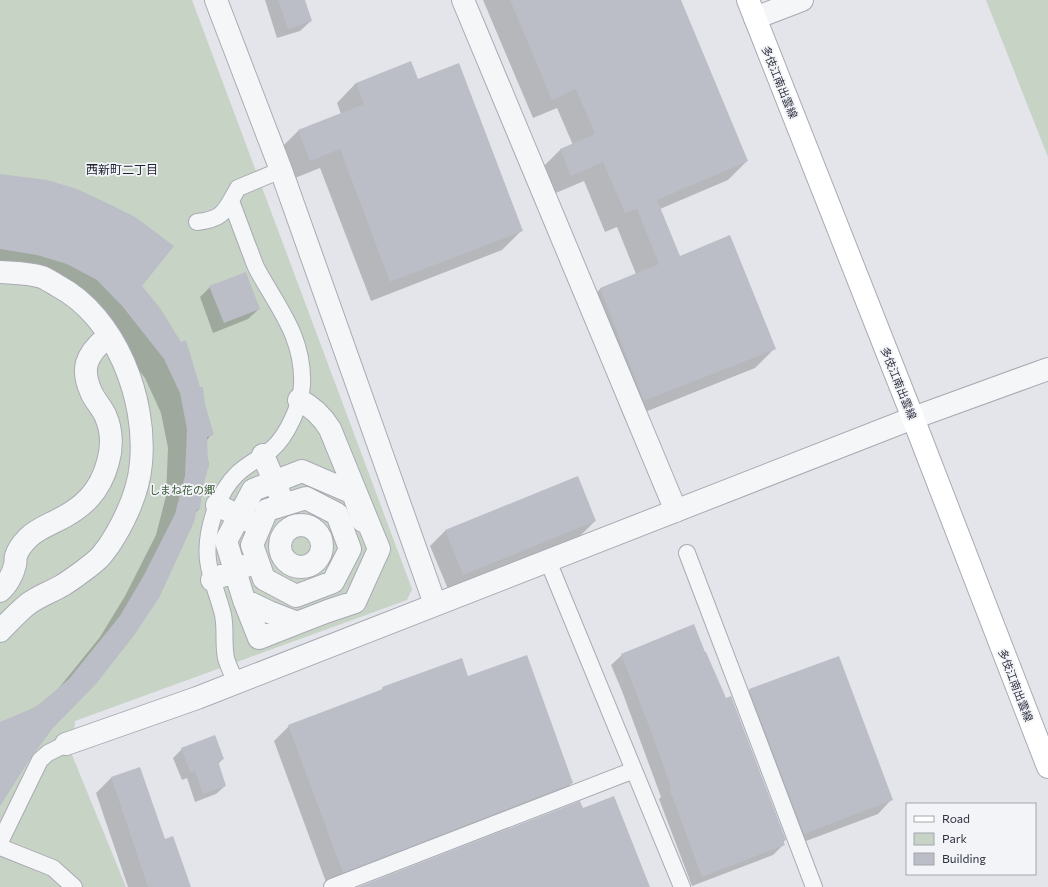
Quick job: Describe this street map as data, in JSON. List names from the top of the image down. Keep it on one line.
{"streets":{"main road":["多伎江南出雲線"]},"districts":["西新町二丁目"],"parks":["しまね花の郷"],"legend":["Road","Park","Building"]}
